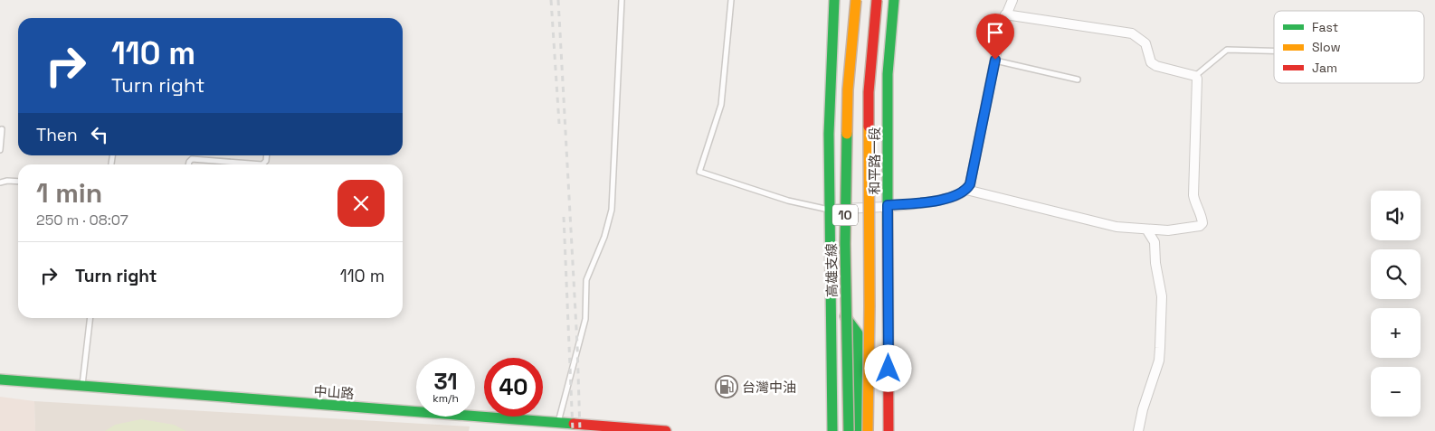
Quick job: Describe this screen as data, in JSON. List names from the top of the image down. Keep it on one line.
{"streets":{"main road":["和平路一段","10","高雄支線","中山路"]},"places":{"fuel station":["台灣中油"]},"legend":["Fast","Slow","Jam"],"page":{"turn":["110 m","Turn right"],"then":"Then","heading":["1 min","250 m · 08:07"],"map_buttons":["+","−"],"list":[{"name":"Turn right","value":"110 m"}],"speed":"31 km/h","limit":"40"}}
